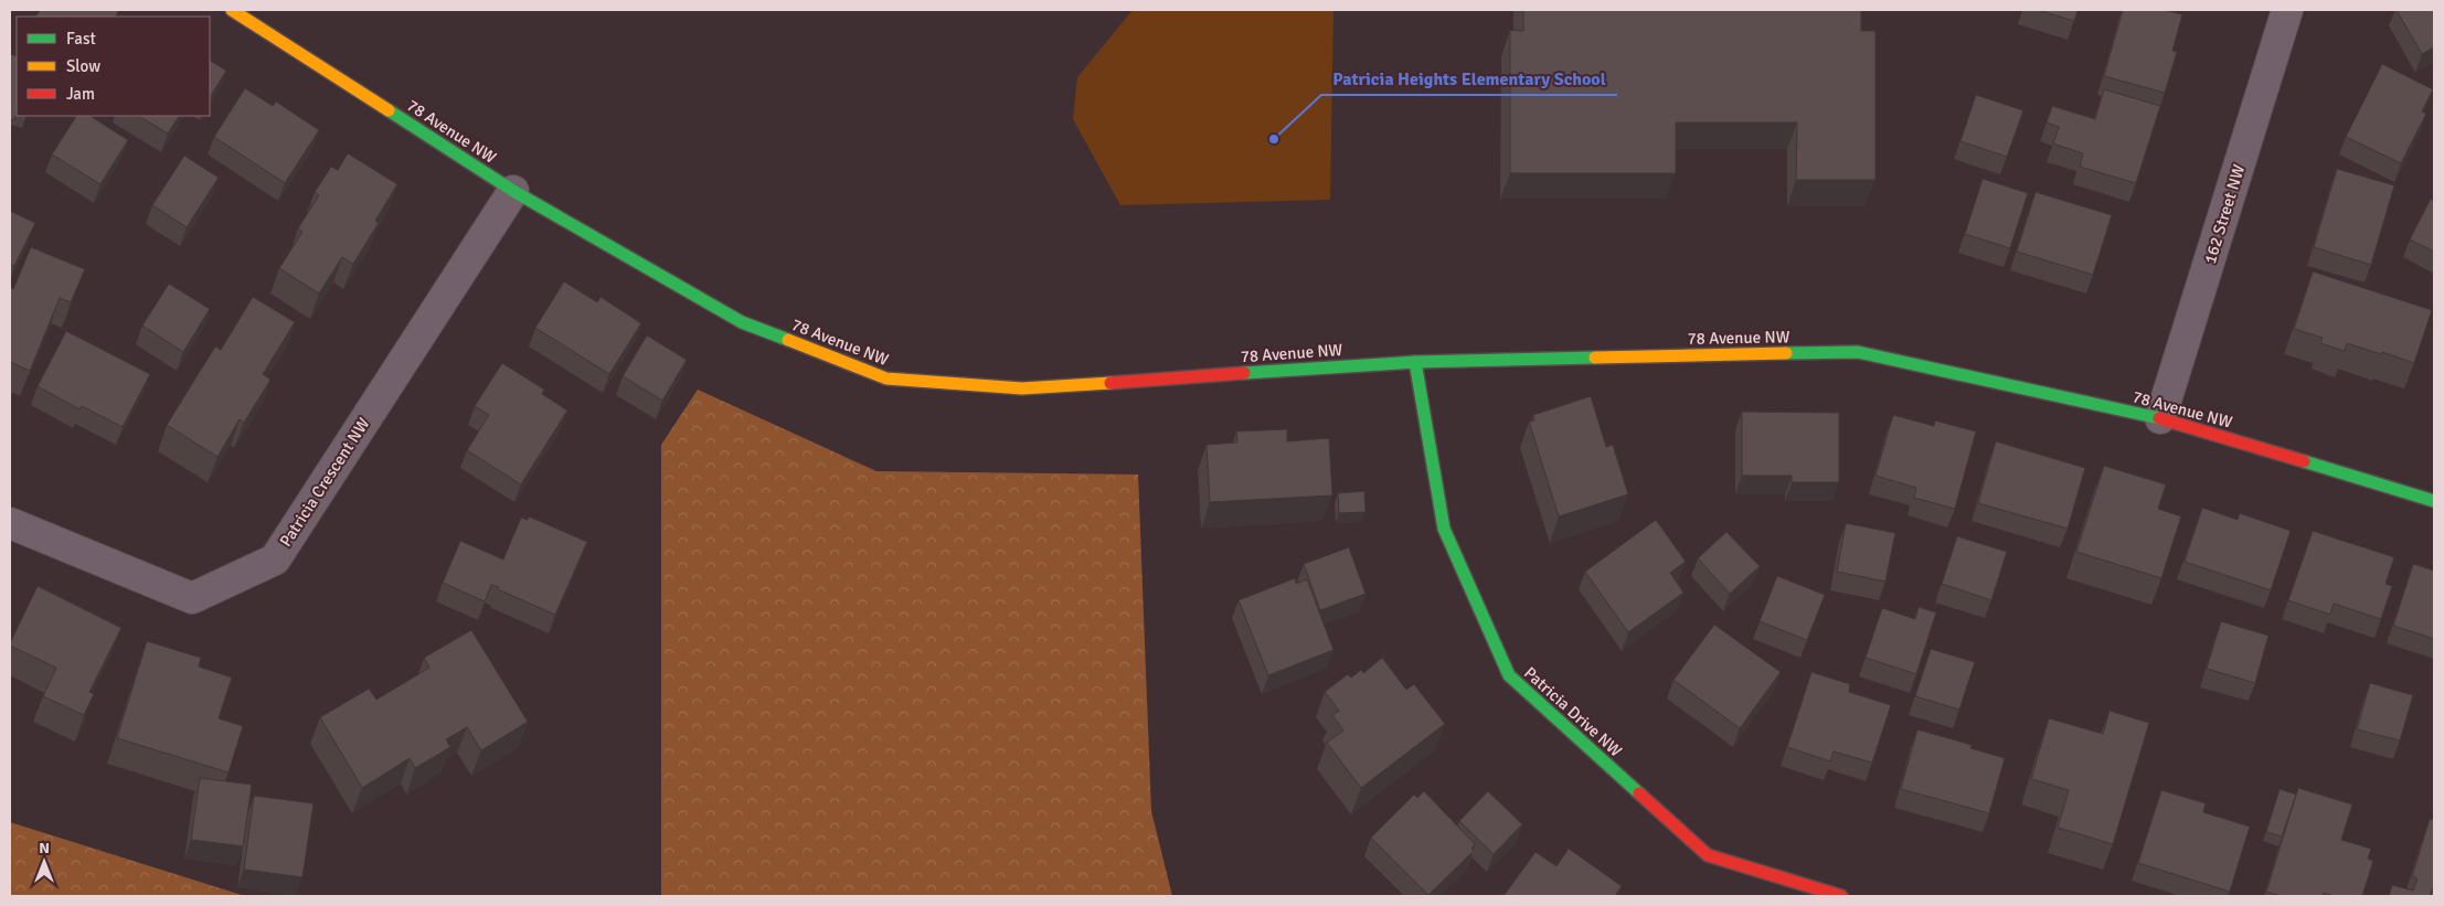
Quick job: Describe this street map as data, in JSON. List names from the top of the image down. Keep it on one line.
{"streets":{"street":["78 Avenue NW","162 Street NW","Patricia Crescent NW","Patricia Drive NW"]},"crossings":[["78 Avenue NW","162 Street NW"],["78 Avenue NW","Patricia Crescent NW"],["78 Avenue NW","Patricia Drive NW"]],"places":["Patricia Heights Elementary School"],"legend":["Fast","Slow","Jam"],"north":"top"}
